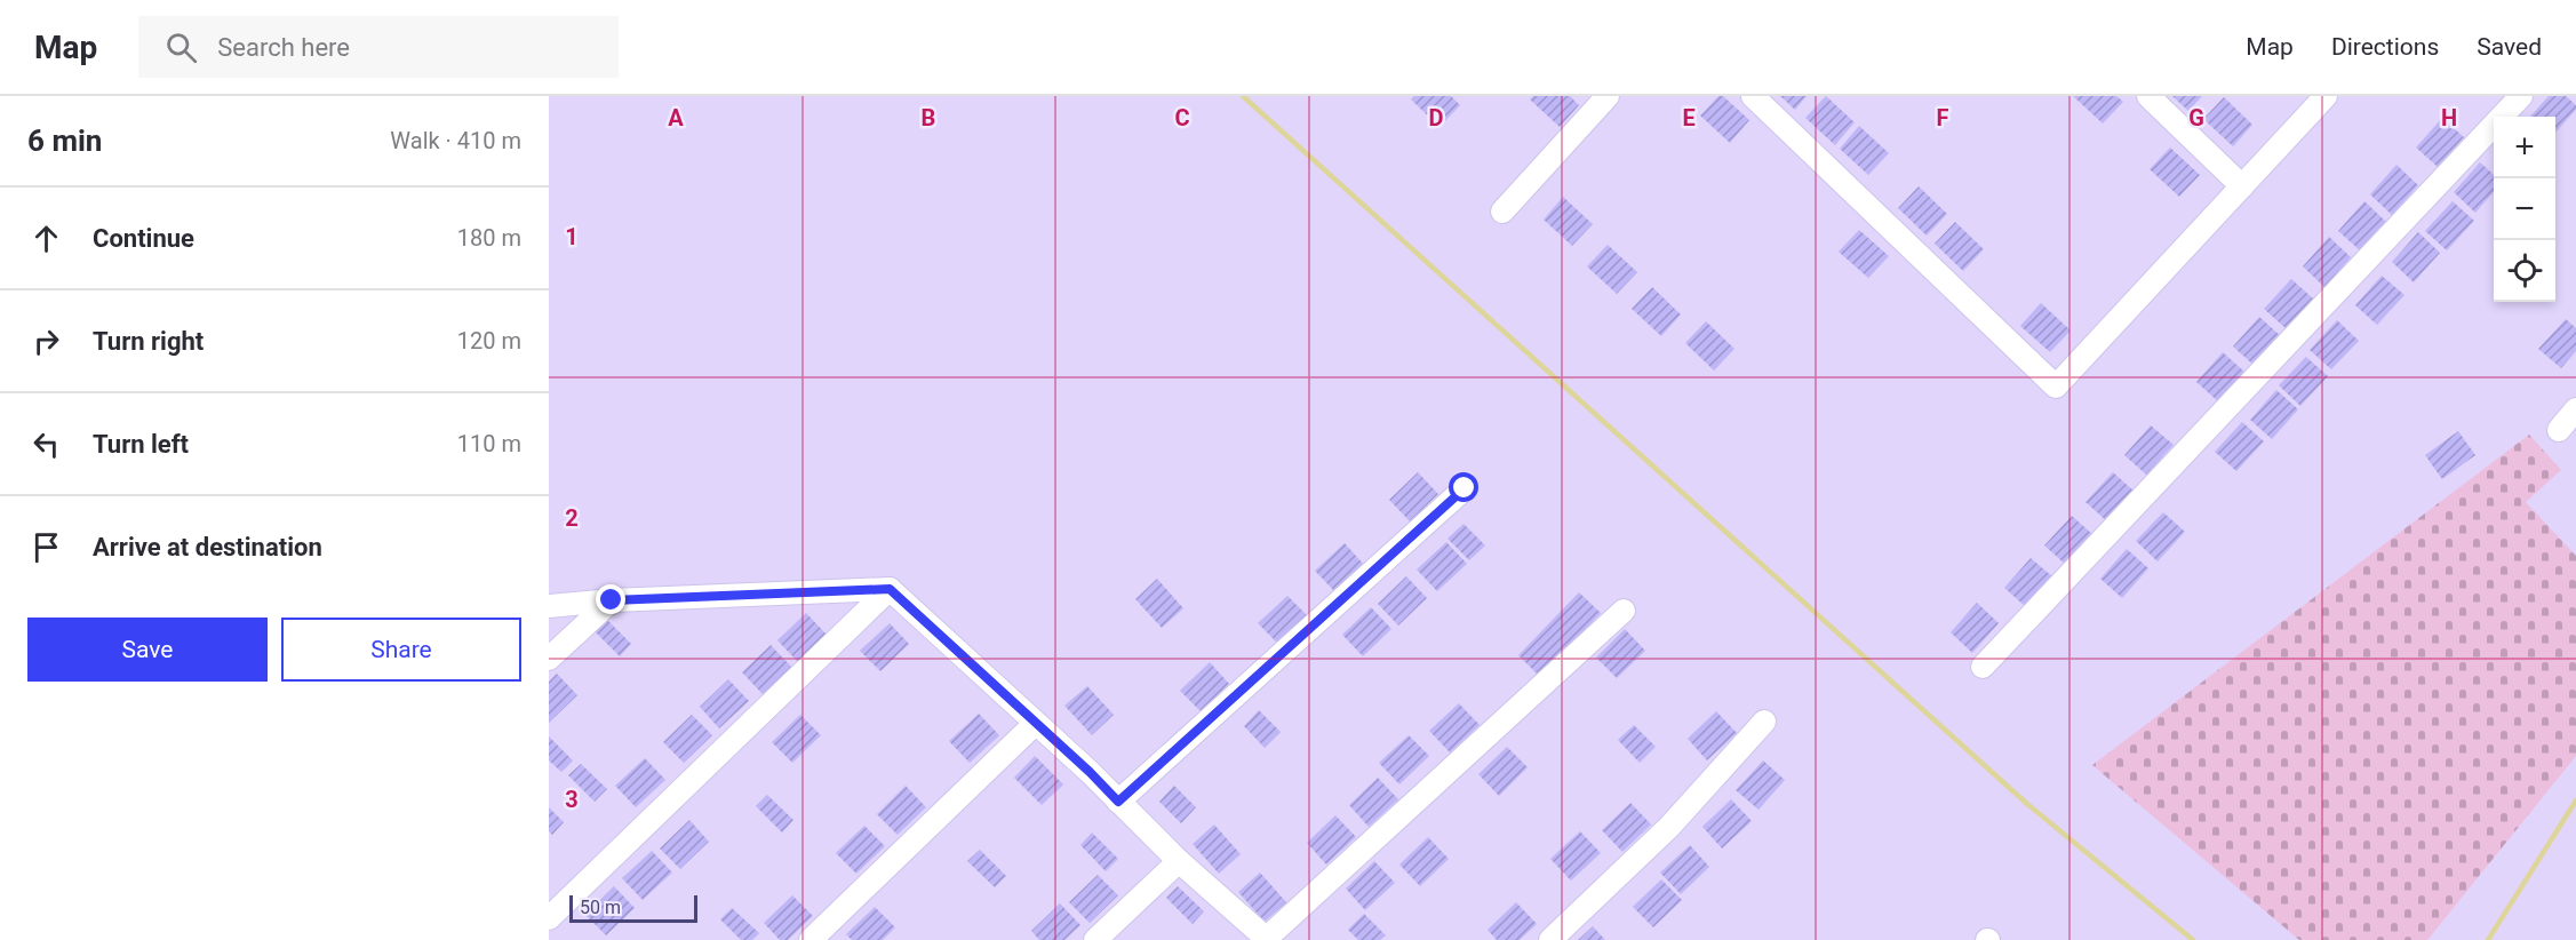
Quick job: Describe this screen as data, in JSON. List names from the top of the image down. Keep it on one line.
{"scale_bar":"50 m","page":{"header":"Map","search":"Search here","nav":["Map","Directions","Saved"],"heading":["6 min","Walk · 410 m"],"map_buttons":["+","−"],"list":[["Continue","180 m"],["Turn right","120 m"],["Turn left","110 m"],"Arrive at destination"],"buttons":["Save","Share"],"scale":"50 m"},"grid":{"columns":["A","B","C","D","E","F","G","H"],"rows":["1","2","3"]}}
